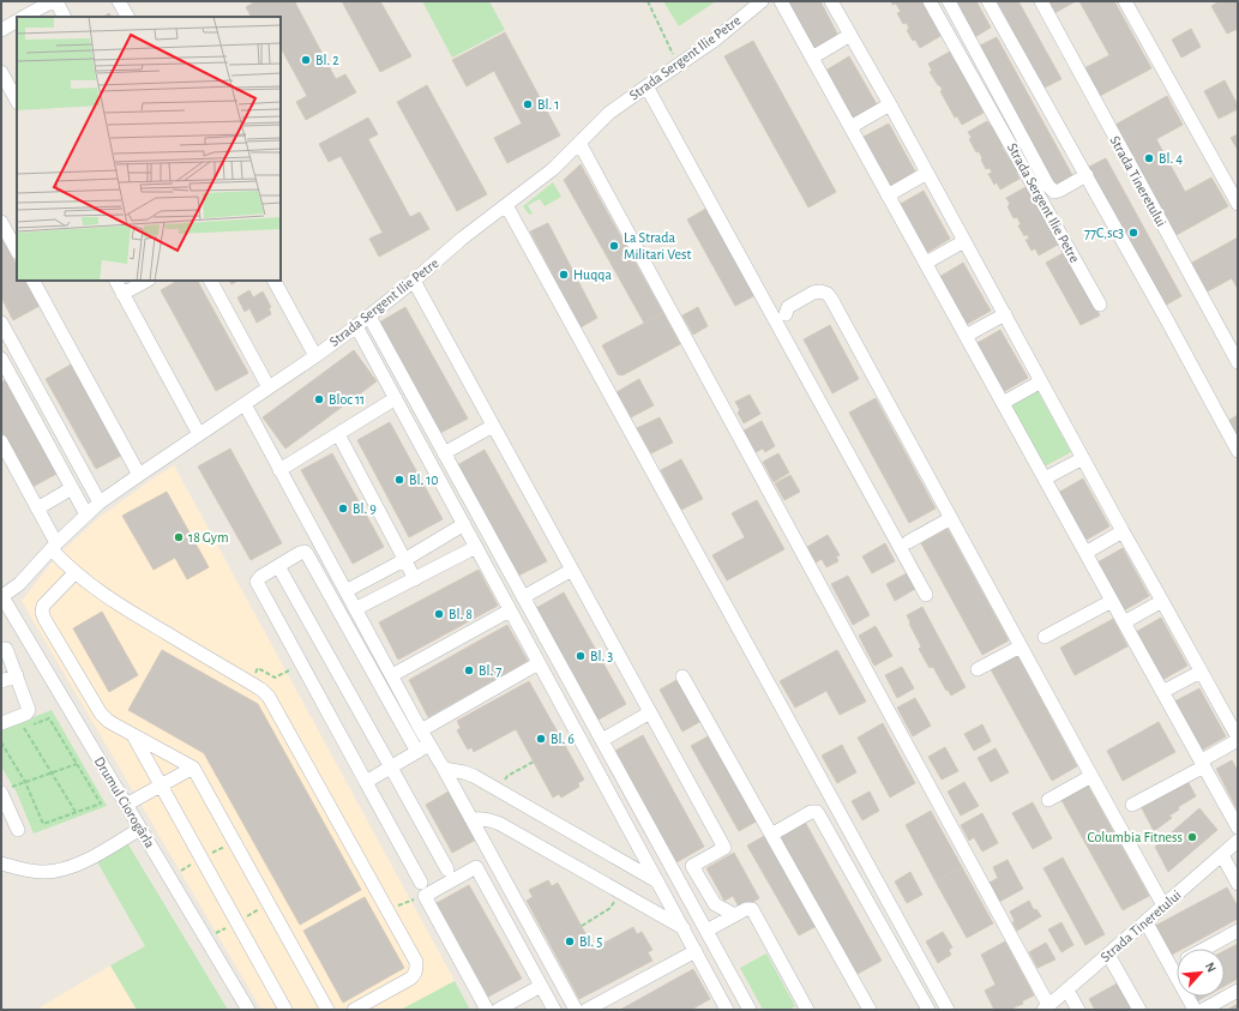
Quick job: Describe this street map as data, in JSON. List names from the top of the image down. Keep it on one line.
{"streets":{"street":["Strada Sergent Ilie Petre","Strada Tineretului","Drumul Ciorogârla"]},"crossings":[["Strada Sergent Ilie Petre","Drumul Ciorogârla"]],"places":["Bl. 2","Bl. 1","Bl. 4","77C,sc3","La Strada Militari Vest","Huqqa","Bloc 11","Bl. 10","Bl. 9","18 Gym","Bl. 8","Bl. 3","Bl. 7","Bl. 6","Columbia Fitness","Bl. 5"],"north":"top right"}
